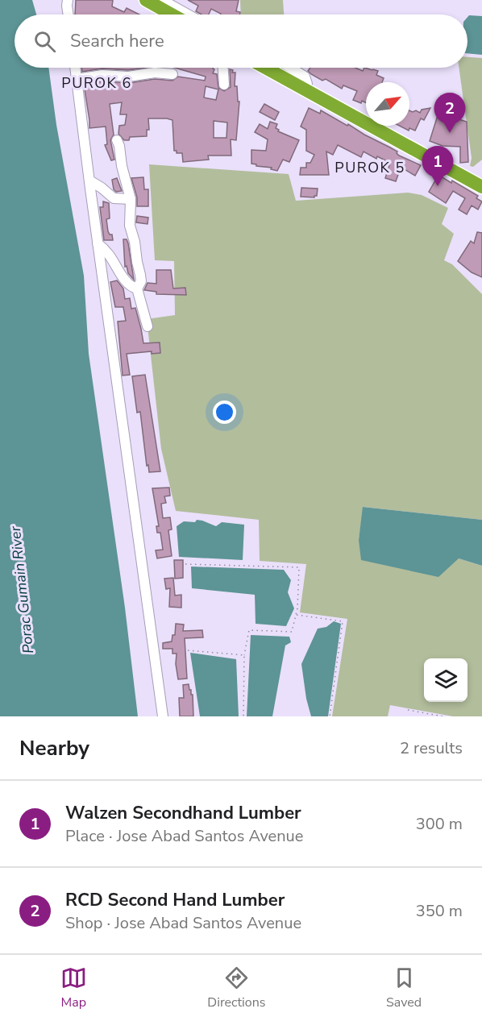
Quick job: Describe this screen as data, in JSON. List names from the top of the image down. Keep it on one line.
{"districts":["PUROK 6","PUROK 5"],"water":["Porac Gumain River"],"north":"top right","page":{"search":"Search here","pins":["2","1"],"heading":["Nearby","2 results"],"list":[{"mark":"1","name":"Walzen Secondhand Lumber","note":"Place · Jose Abad Santos Avenue","value":"300 m"},{"mark":"2","name":"RCD Second Hand Lumber","note":"Shop · Jose Abad Santos Avenue","value":"350 m"}],"nav":["Map","Directions","Saved"]}}
